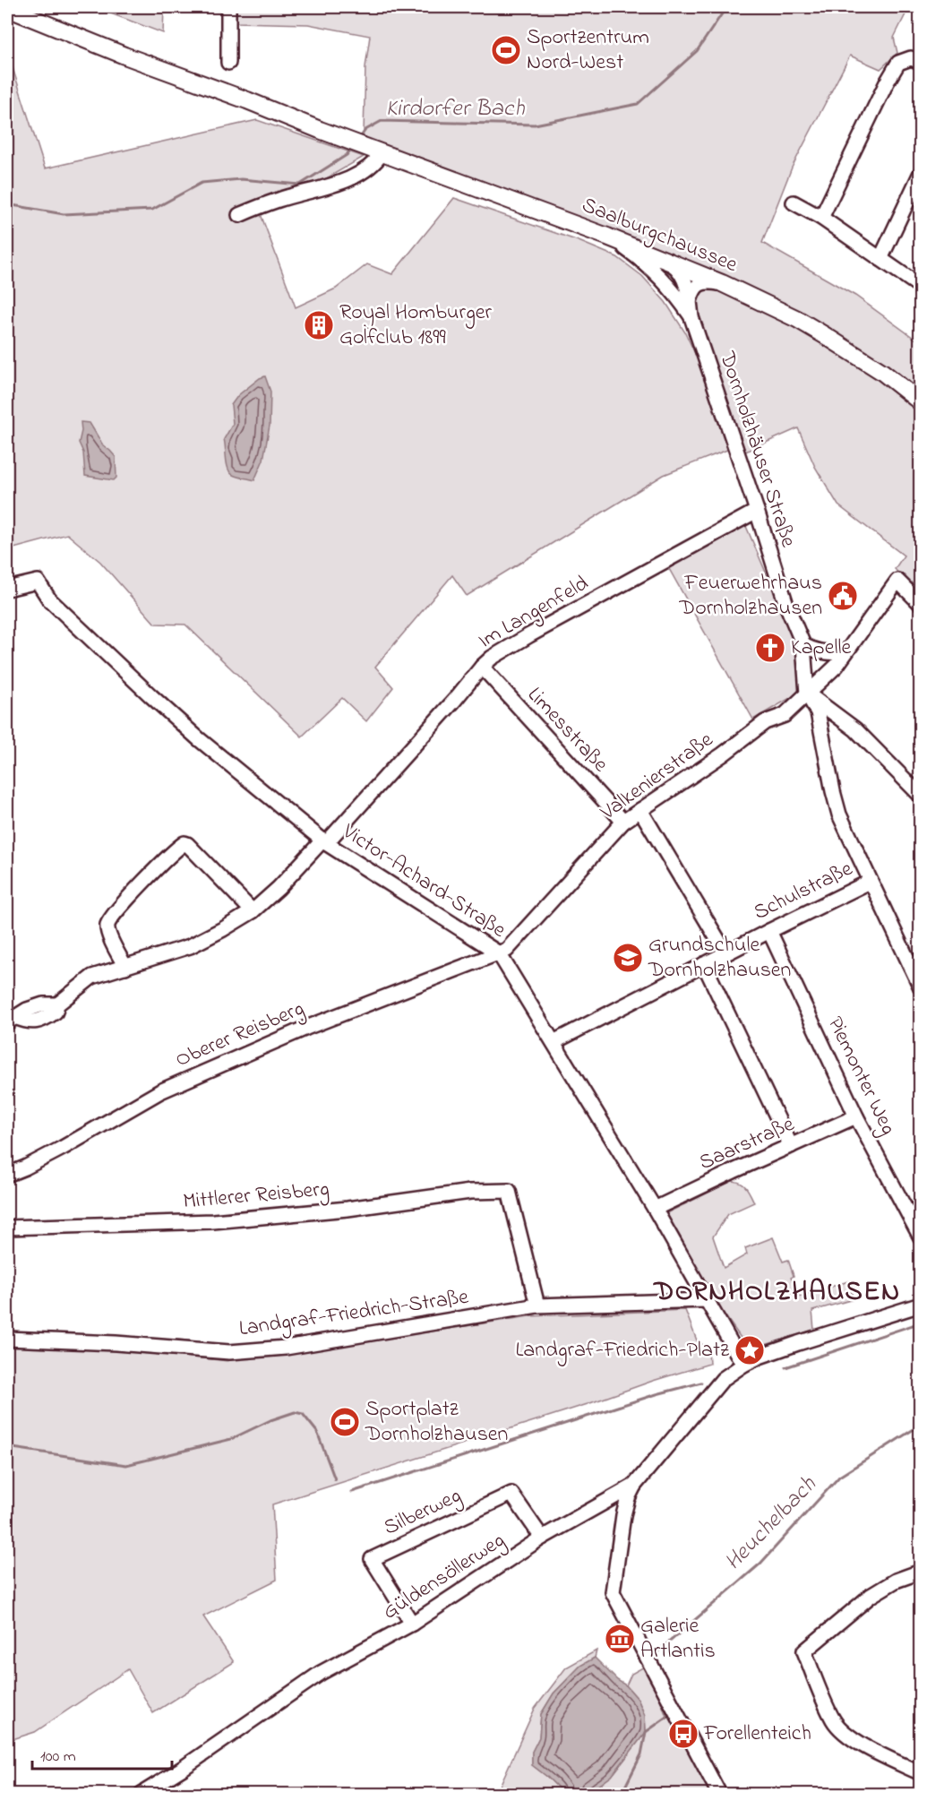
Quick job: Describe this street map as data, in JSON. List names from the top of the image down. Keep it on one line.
{"streets":{"main road":["Saalburgchaussee"],"street":["Dornholzhäuser Straße","Im Langenfeld","Limesstraße","Valkenierstraße","Victor-Achard-Straße","Schulstraße","Oberer Reisberg","Piemonter Weg","Saarstraße","Mittlerer Reisberg","Landgraf-Friedrich-Straße","Silberweg","Güldensöllerweg"]},"crossings":[["Saalburgchaussee","Dornholzhäuser Straße"],["Dornholzhäuser Straße","Im Langenfeld"],["Dornholzhäuser Straße","Valkenierstraße"],["Dornholzhäuser Straße","Schulstraße"],["Im Langenfeld","Limesstraße"],["Im Langenfeld","Victor-Achard-Straße"],["Limesstraße","Valkenierstraße"],["Valkenierstraße","Victor-Achard-Straße"],["Valkenierstraße","Oberer Reisberg"],["Victor-Achard-Straße","Schulstraße"],["Victor-Achard-Straße","Oberer Reisberg"],["Victor-Achard-Straße","Saarstraße"],["Victor-Achard-Straße","Landgraf-Friedrich-Straße"],["Victor-Achard-Straße","Güldensöllerweg"],["Schulstraße","Piemonter Weg"],["Piemonter Weg","Saarstraße"],["Mittlerer Reisberg","Landgraf-Friedrich-Straße"],["Silberweg","Güldensöllerweg"]],"districts":["DORNHOLZHAUSEN"],"water":["Kirdorfer Bach","Heuchelbach"],"places":{"sports":["Sportzentrum Nord-West","Sportplatz Dornholzhausen"],"building":["Royal Homburger Golfclub 1899"],"public building":["Feuerwehrhaus Dornholzhausen"],"church":["Kapelle"],"school or university":["Grundschule Dornholzhausen"],"place":["Landgraf-Friedrich-Platz"],"museum":["Galerie Artlantis"],"bus stop":["Forellenteich"]},"scale_bar":"100 m"}
